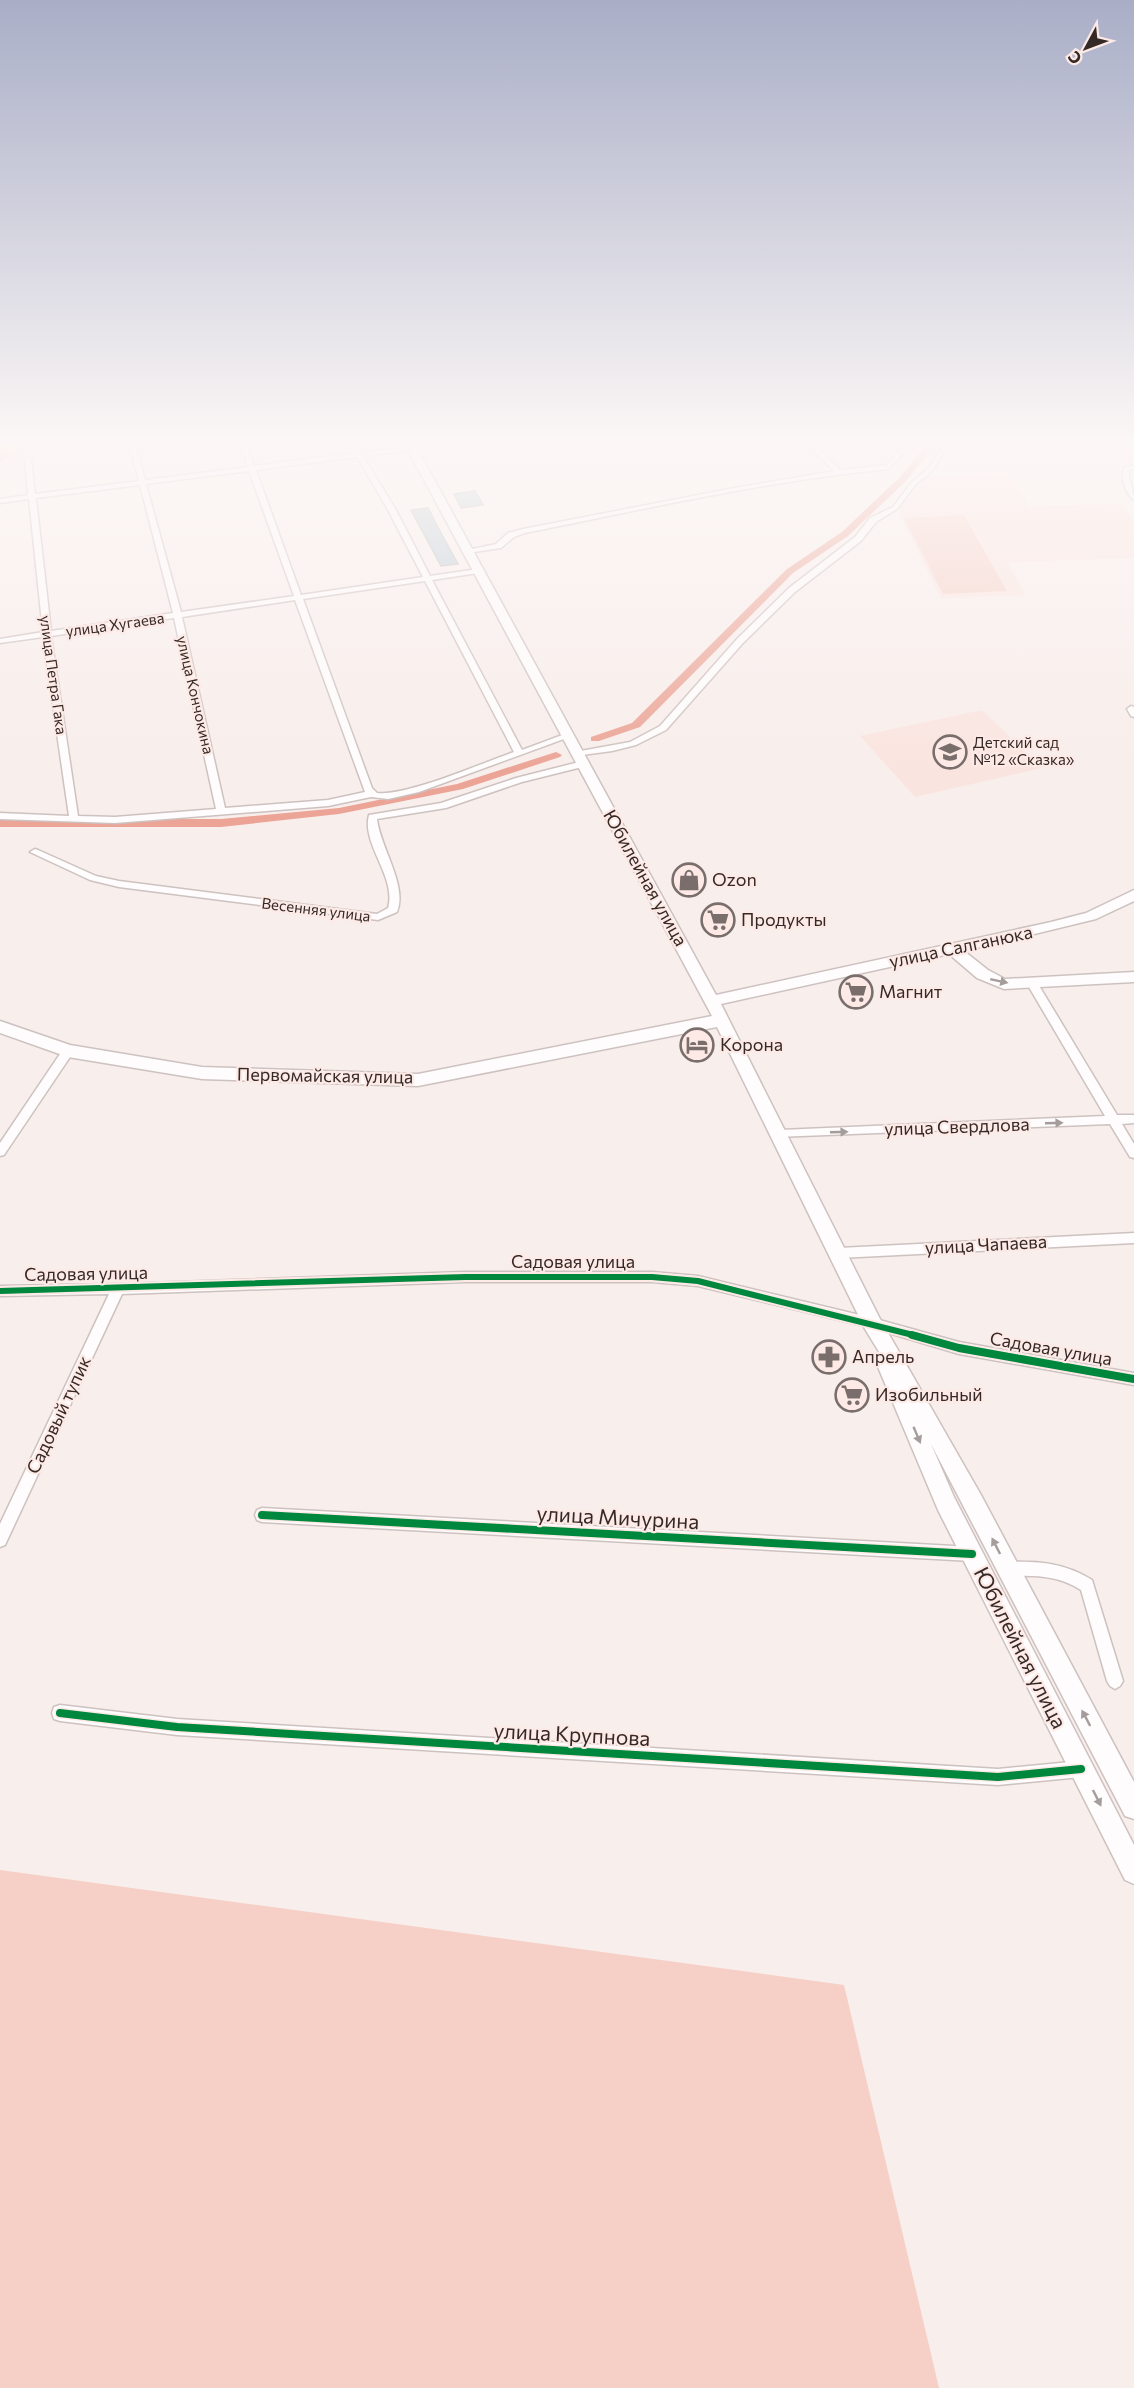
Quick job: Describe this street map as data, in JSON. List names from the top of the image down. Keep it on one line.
{"streets":{"main road":["Юбилейная улица","улица Салганюка","Первомайская улица"],"street":["улица Хугаева","улица Петра Гака","улица Кончокина","Весенняя улица","улица Свердлова","улица Чапаева","Садовая улица","Садовый тупик","улица Мичурина","улица Крупнова"]},"crossings":[["улица Хугаева","улица Петра Гака"],["улица Хугаева","улица Кончокина"],["улица Хугаева","Юбилейная улица"],["Юбилейная улица","Весенняя улица"],["Юбилейная улица","улица Салганюка"],["Юбилейная улица","Первомайская улица"],["Юбилейная улица","улица Свердлова"],["Юбилейная улица","улица Чапаева"],["Юбилейная улица","Садовая улица"],["Юбилейная улица","улица Мичурина"],["Юбилейная улица","улица Крупнова"],["Садовая улица","Садовый тупик"]],"one_way":["улица Свердлова"],"places":{"school or university":["Детский сад №12 «Сказка»"],"shop":["Ozon"],"supermarket":["Продукты","Магнит","Изобильный"],"hotel":["Корона"],"pharmacy":["Апрель"]},"north":"bottom left"}
